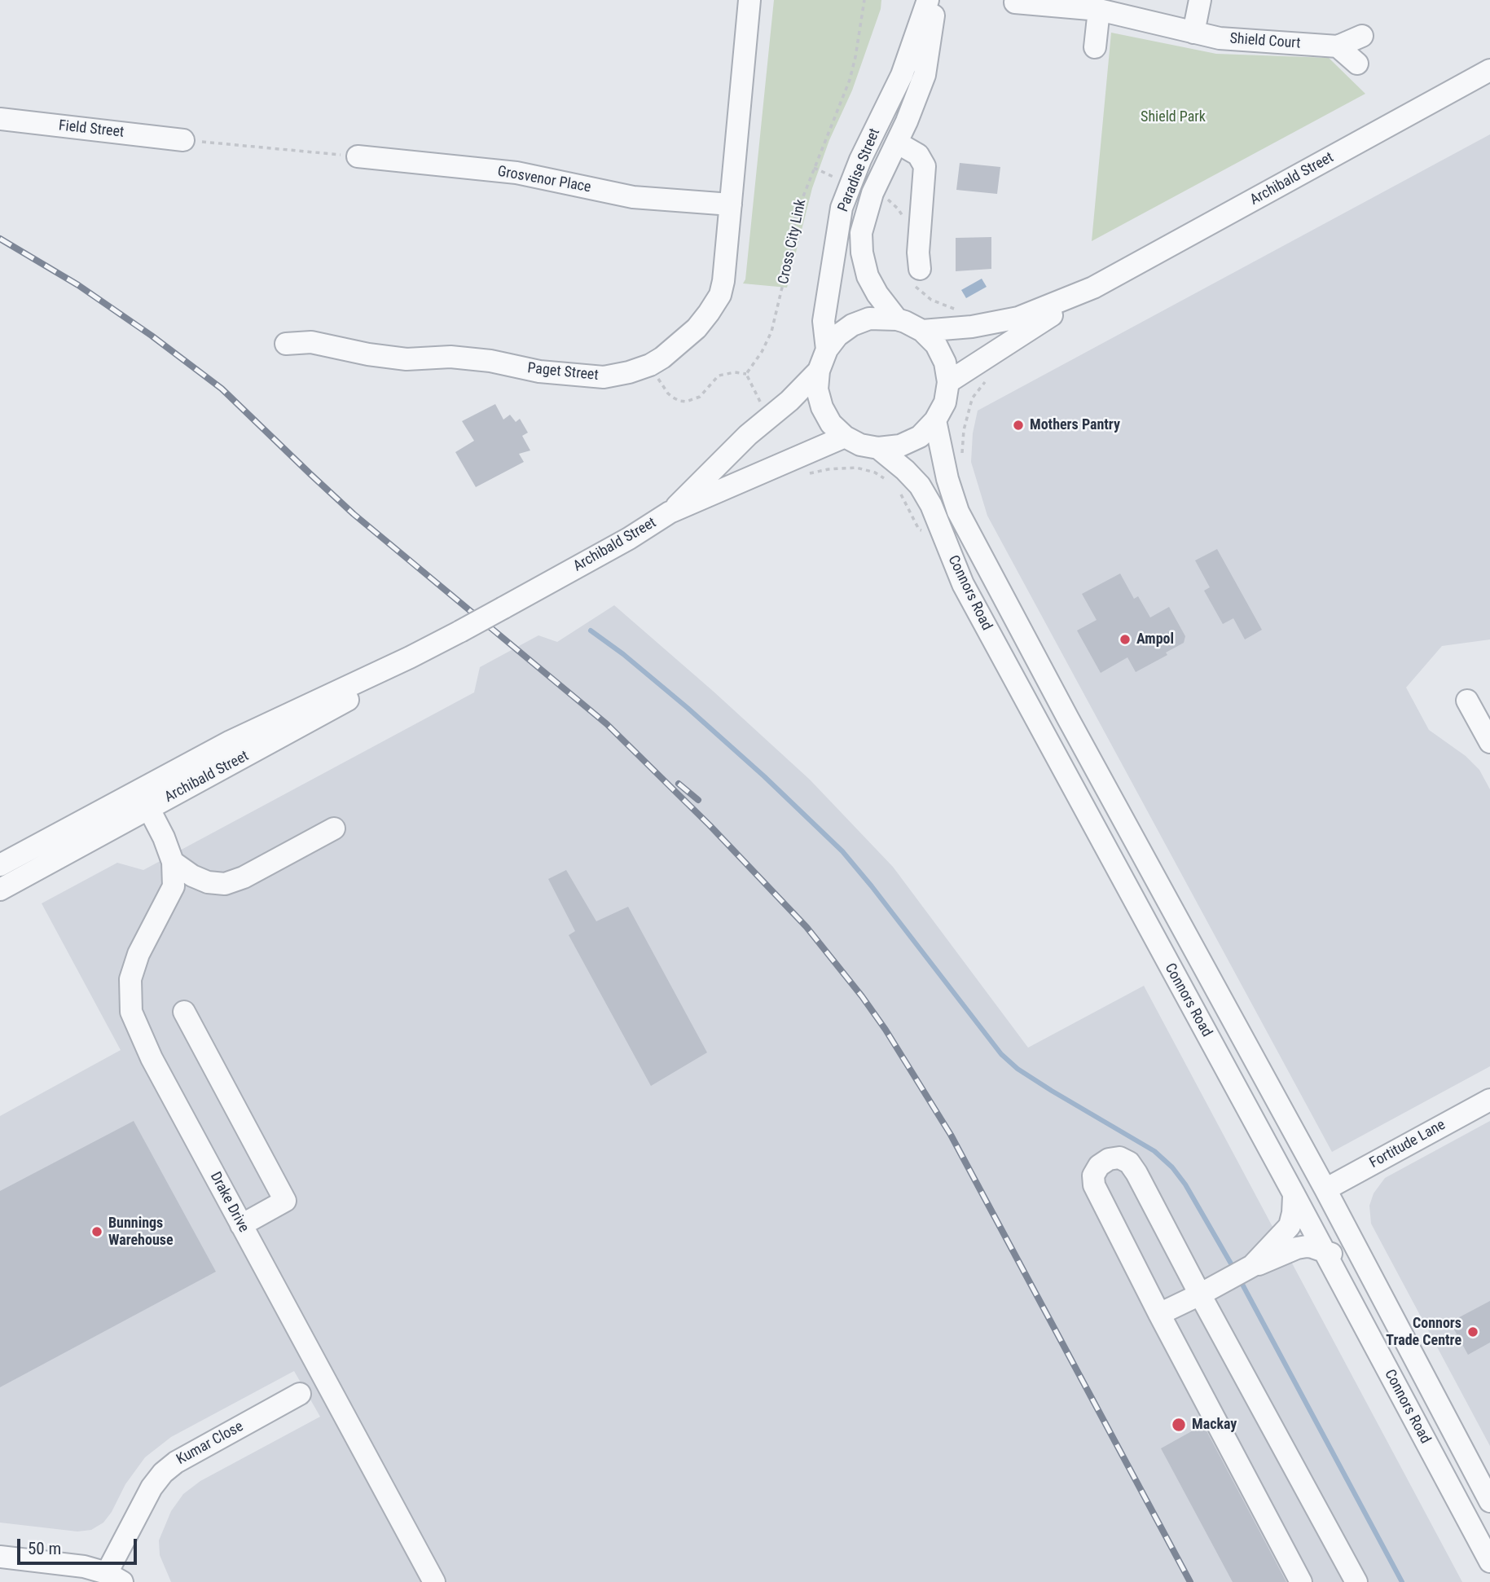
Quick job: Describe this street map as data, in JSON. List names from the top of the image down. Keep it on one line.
{"streets":{"street":["Shield Court","Field Street","Paradise Street","Archibald Street","Grosvenor Place","Paget Street","Connors Road","Fortitude Lane","Drake Drive","Kumar Close"],"path":["Cross City Link"]},"crossings":[["Paradise Street","Archibald Street"],["Paradise Street","Connors Road"],["Archibald Street","Connors Road"],["Archibald Street","Drake Drive"],["Grosvenor Place","Paget Street"],["Connors Road","Fortitude Lane"]],"parks":["Shield Park"],"places":["Mothers Pantry","Ampol","Bunnings Warehouse","Connors Trade Centre","Mackay"],"scale_bar":"50 m"}
